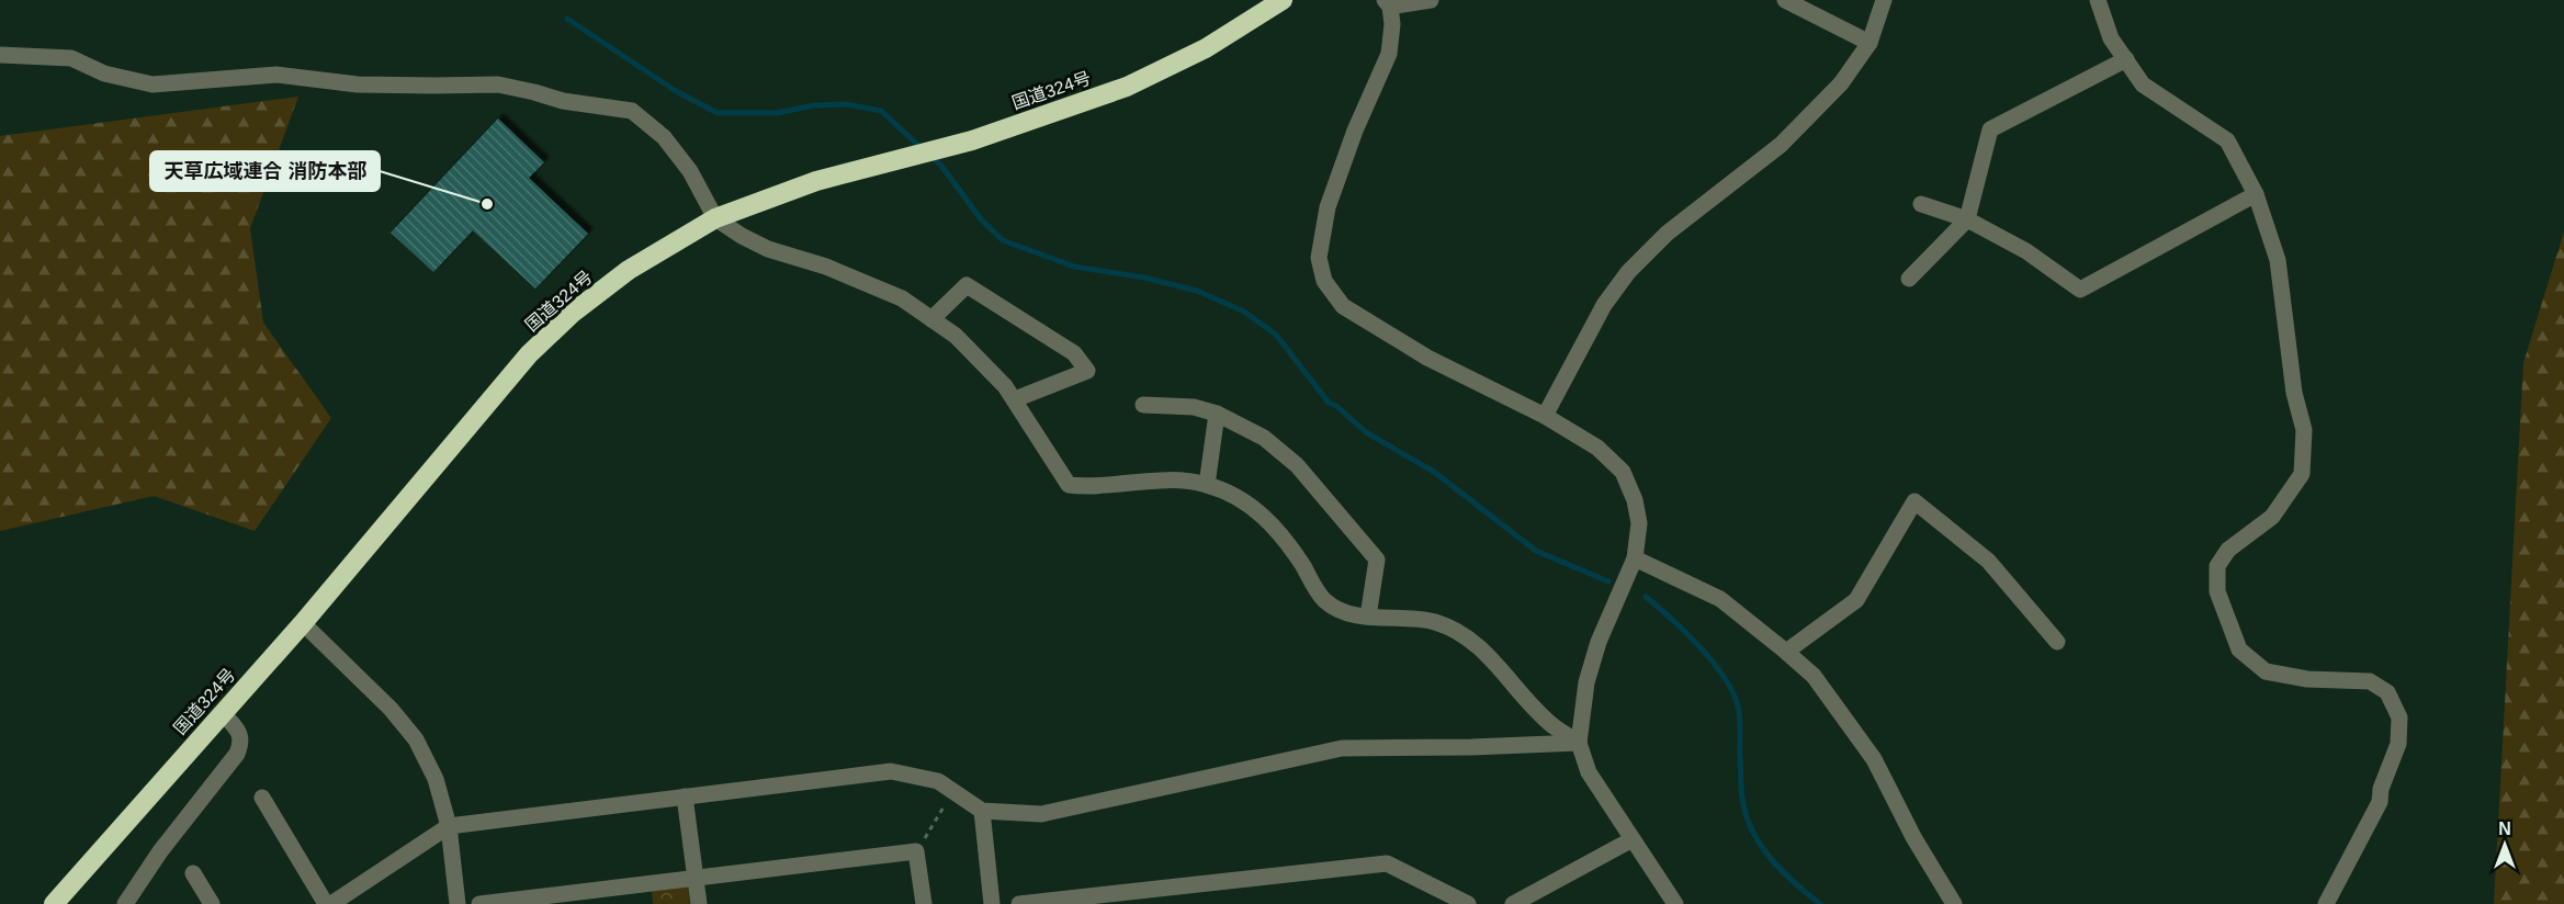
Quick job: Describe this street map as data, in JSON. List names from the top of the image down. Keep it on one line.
{"streets":{"highway":["国道324号"]},"places":["天草広域連合 消防本部"],"north":"top"}
